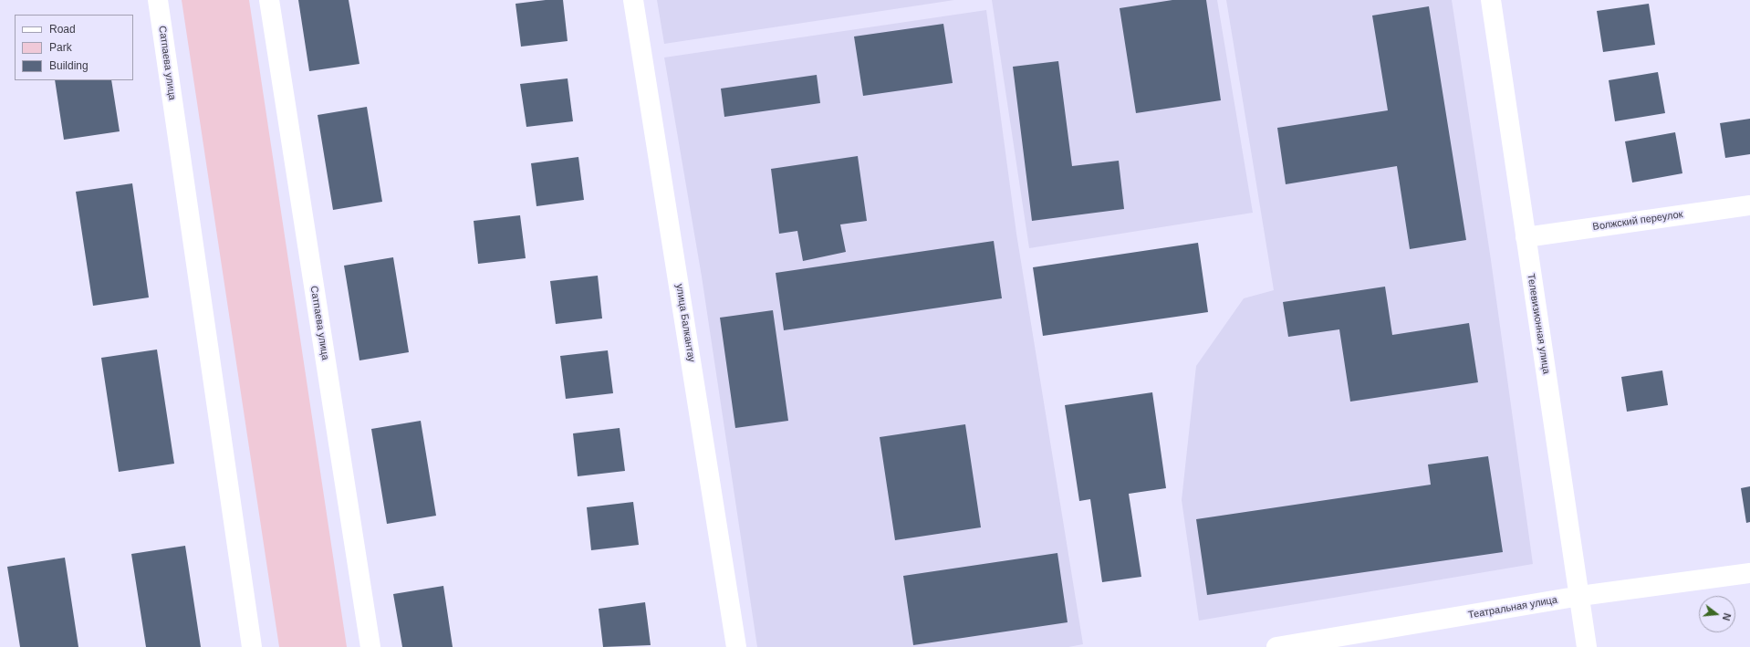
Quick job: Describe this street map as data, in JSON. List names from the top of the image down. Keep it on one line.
{"streets":{"street":["Сатпаева улица","Волжский переулок","улица Балкантау","Телевизионная улица","Театральная улица"]},"crossings":[["Волжский переулок","Телевизионная улица"],["Телевизионная улица","Театральная улица"]],"legend":["Road","Park","Building"],"north":"right"}
